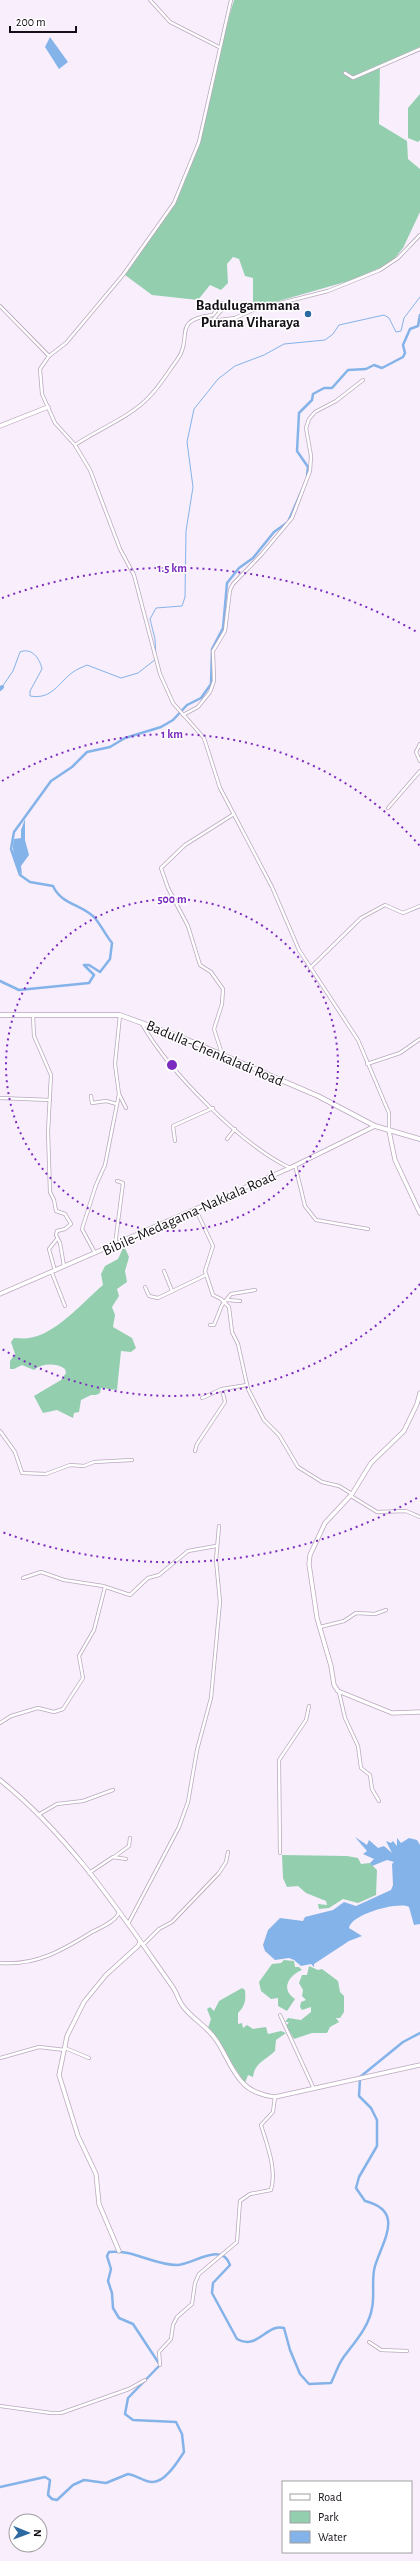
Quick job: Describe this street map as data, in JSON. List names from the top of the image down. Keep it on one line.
{"streets":{"highway":["Badulla-Chenkaladi Road"],"main road":["Bibile-Medagama-Nakkala Road"]},"crossings":[["Badulla-Chenkaladi Road","Bibile-Medagama-Nakkala Road"]],"places":["Badulugammana Purana Viharaya"],"legend":["Road","Park","Water"],"scale_bar":"200 m","north":"right","rings":["1.5 km","1 km","500 m"]}
